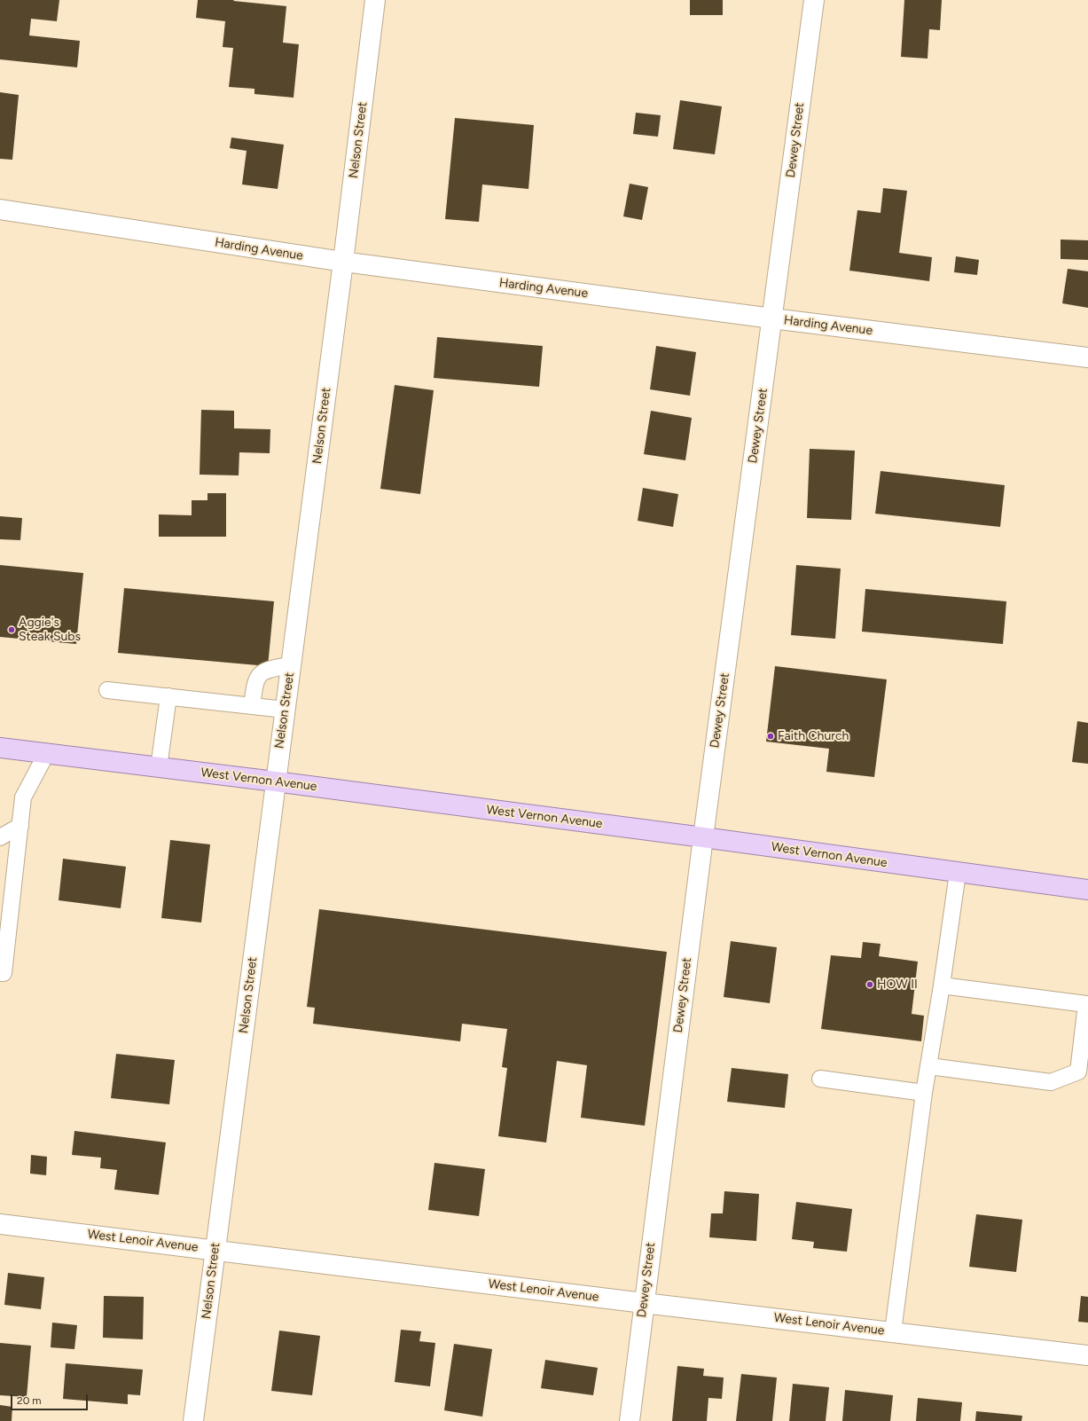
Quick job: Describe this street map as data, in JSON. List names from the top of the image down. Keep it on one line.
{"streets":{"main road":["West Vernon Avenue"],"street":["Nelson Street","Dewey Street","Harding Avenue","West Lenoir Avenue"]},"crossings":[["Nelson Street","Harding Avenue"],["Nelson Street","West Vernon Avenue"],["Nelson Street","West Lenoir Avenue"],["Dewey Street","Harding Avenue"],["Dewey Street","West Vernon Avenue"],["Dewey Street","West Lenoir Avenue"]],"places":["Aggie's Steak Subs","Faith Church","HOW II"],"scale_bar":"20 m"}
